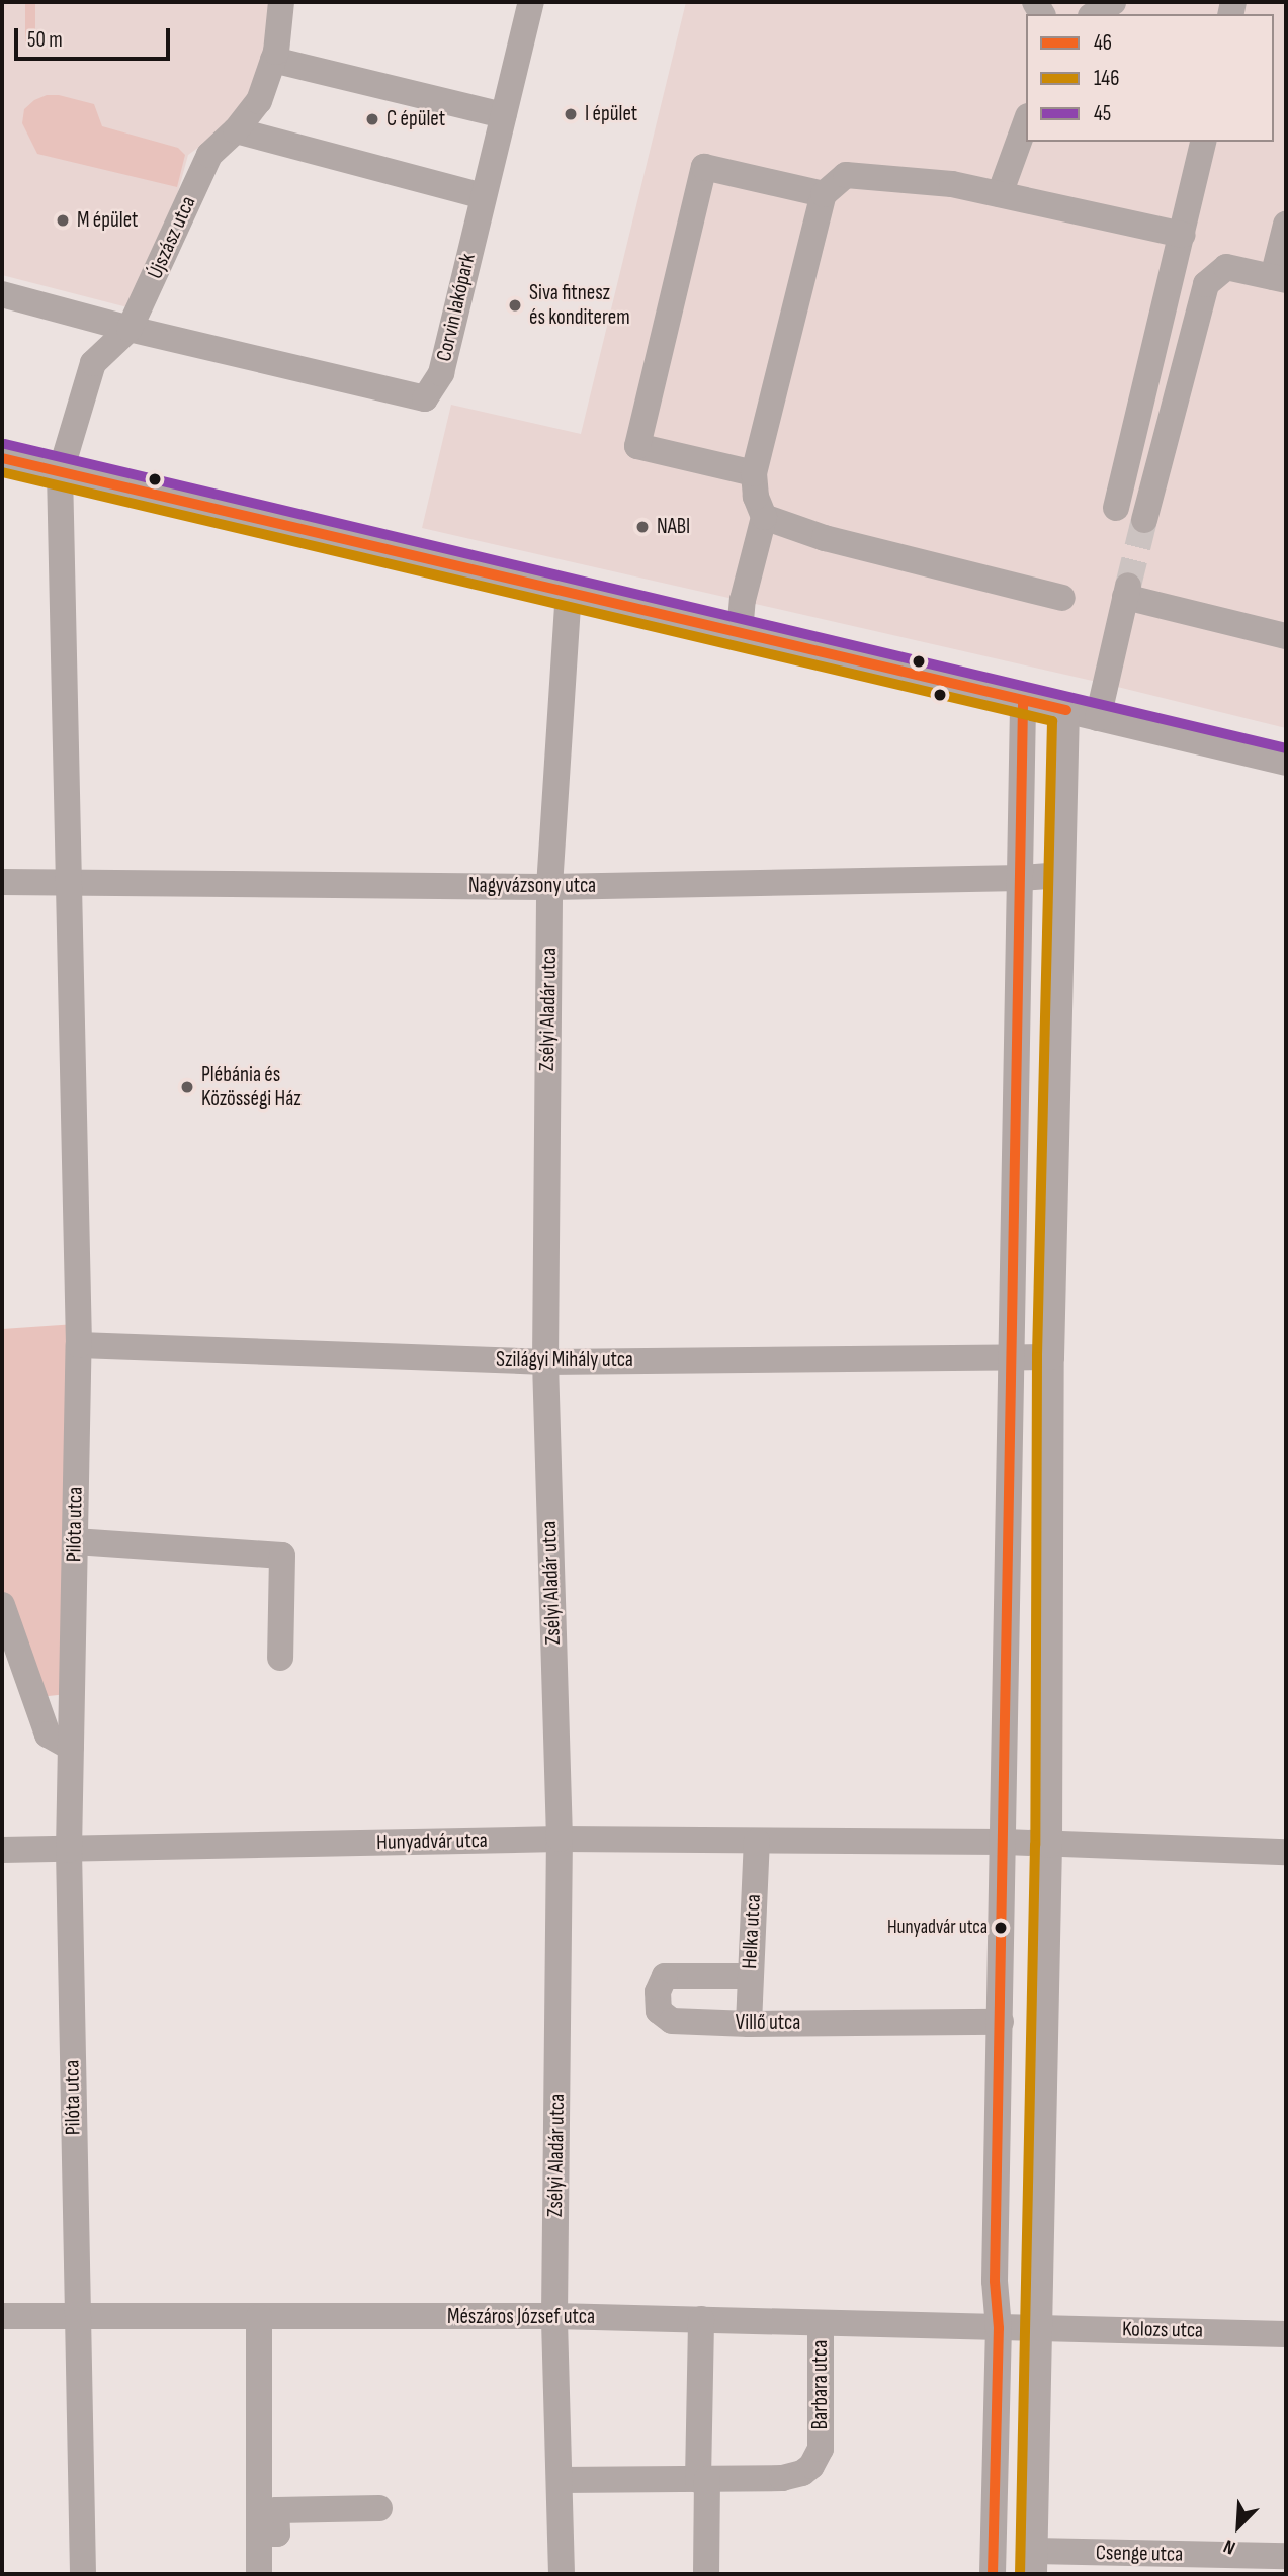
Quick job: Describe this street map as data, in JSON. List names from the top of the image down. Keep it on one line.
{"streets":{"street":["Újszász utca","Corvin lakópark","Nagyvázsony utca","Zsélyi Aladár utca","Szilágyi Mihály utca","Pilóta utca","Hunyadvár utca","Helka utca","Villő utca","Mészáros József utca","Kolozs utca","Barbara utca","Csenge utca"]},"crossings":[["Újszász utca","Corvin lakópark"],["Újszász utca","Pilóta utca"],["Nagyvázsony utca","Zsélyi Aladár utca"],["Nagyvázsony utca","Pilóta utca"],["Zsélyi Aladár utca","Szilágyi Mihály utca"],["Zsélyi Aladár utca","Hunyadvár utca"],["Zsélyi Aladár utca","Mészáros József utca"],["Zsélyi Aladár utca","Barbara utca"],["Szilágyi Mihály utca","Pilóta utca"],["Pilóta utca","Hunyadvár utca"],["Pilóta utca","Mészáros József utca"],["Hunyadvár utca","Helka utca"],["Helka utca","Villő utca"],["Mészáros József utca","Kolozs utca"],["Mészáros József utca","Barbara utca"]],"places":["I épület","C épület","M épület","Siva fitnesz és konditerem","NABI","Plébánia és Közösségi Ház","Hunyadvár utca"],"lines":["transit line 45","transit line 46","transit line 146"],"legend":["46","146","45"],"scale_bar":"50 m","north":"bottom left"}
